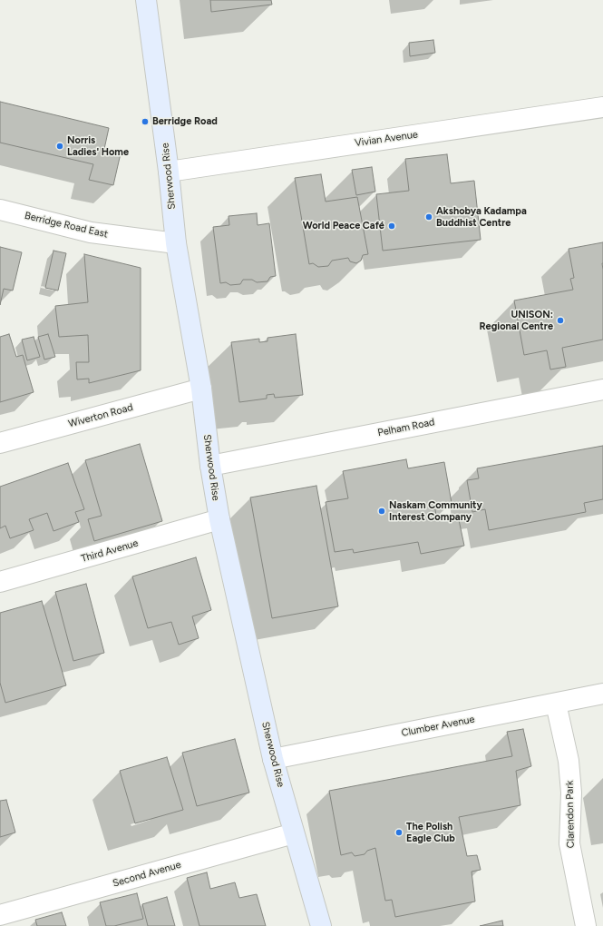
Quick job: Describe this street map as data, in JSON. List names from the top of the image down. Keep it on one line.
{"streets":{"main road":["Sherwood Rise"],"street":["Vivian Avenue","Berridge Road East","Wiverton Road","Pelham Road","Third Avenue","Clumber Avenue","Clarendon Park","Second Avenue"]},"crossings":[["Vivian Avenue","Sherwood Rise"],["Sherwood Rise","Berridge Road East"],["Sherwood Rise","Wiverton Road"],["Sherwood Rise","Pelham Road"],["Sherwood Rise","Third Avenue"],["Sherwood Rise","Clumber Avenue"],["Sherwood Rise","Second Avenue"],["Clumber Avenue","Clarendon Park"]],"places":["Berridge Road","Norris Ladies' Home","Akshobya Kadampa Buddhist Centre","World Peace Café","UNISON: Regional Centre","Naskam Community Interest Company","The Polish Eagle Club"]}
